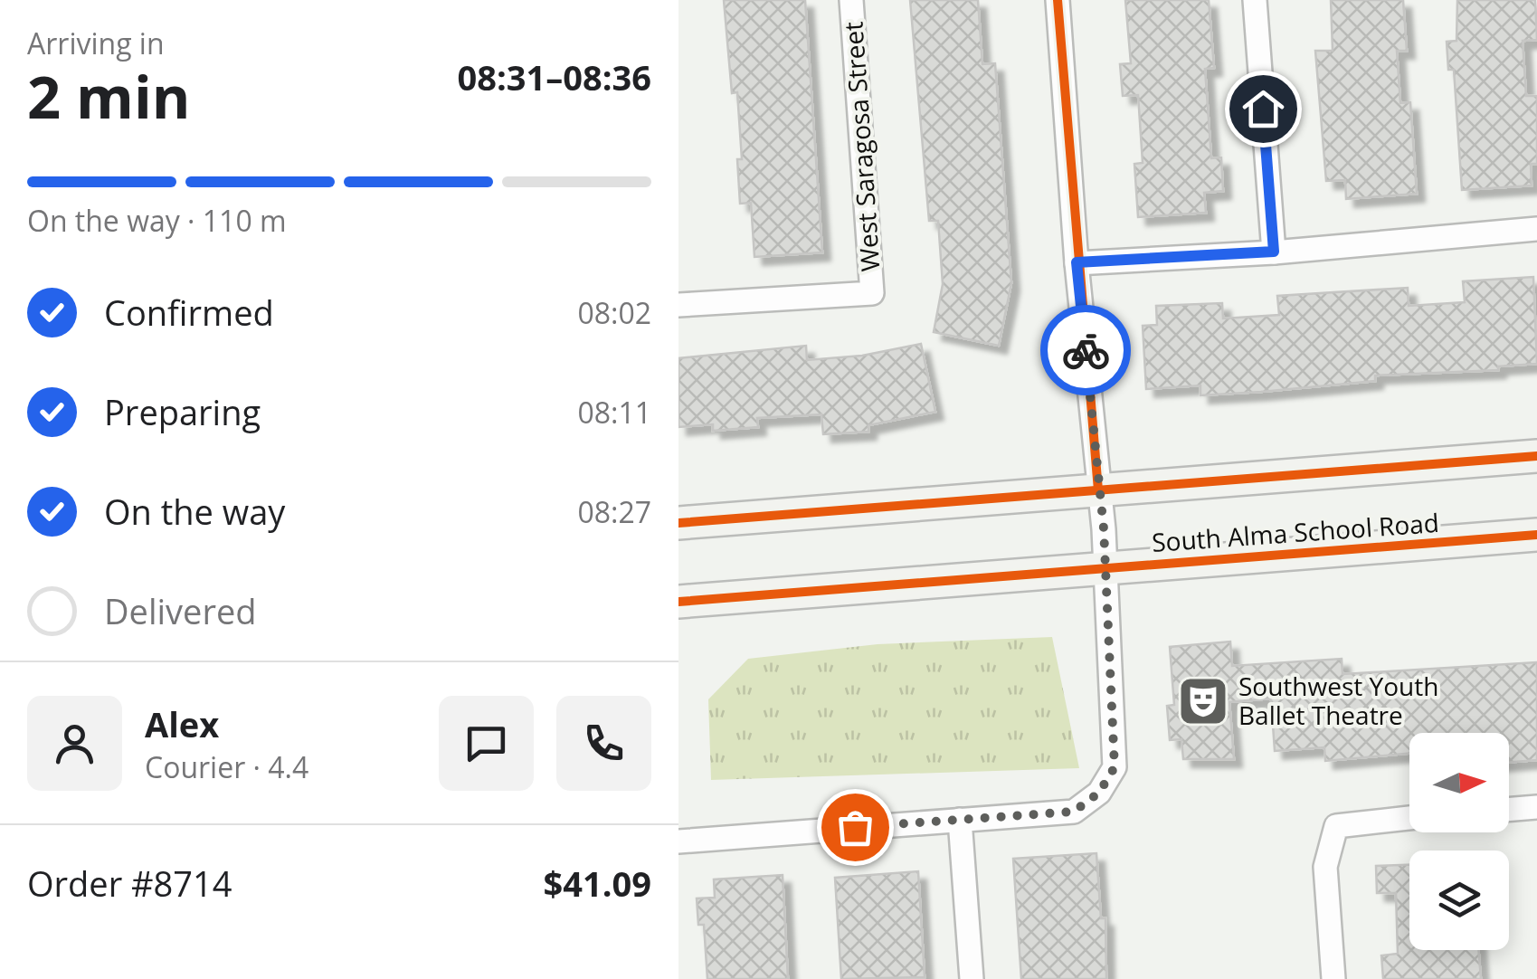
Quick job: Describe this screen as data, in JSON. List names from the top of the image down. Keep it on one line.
{"streets":{"main road":["South Alma School Road"],"street":["West Saragosa Street"]},"places":{"theatre":["Southwest Youth Ballet Theatre"]},"north":"right","page":{"heading":["2 min","Arriving in","08:31–08:36"],"panel":["Alex","Courier · 4.4","Order #8714","$41.09"],"bar":"On the way · 110 m","list":[["Confirmed","08:02"],["Preparing","08:11"],["On the way","08:27"],"Delivered"]}}
